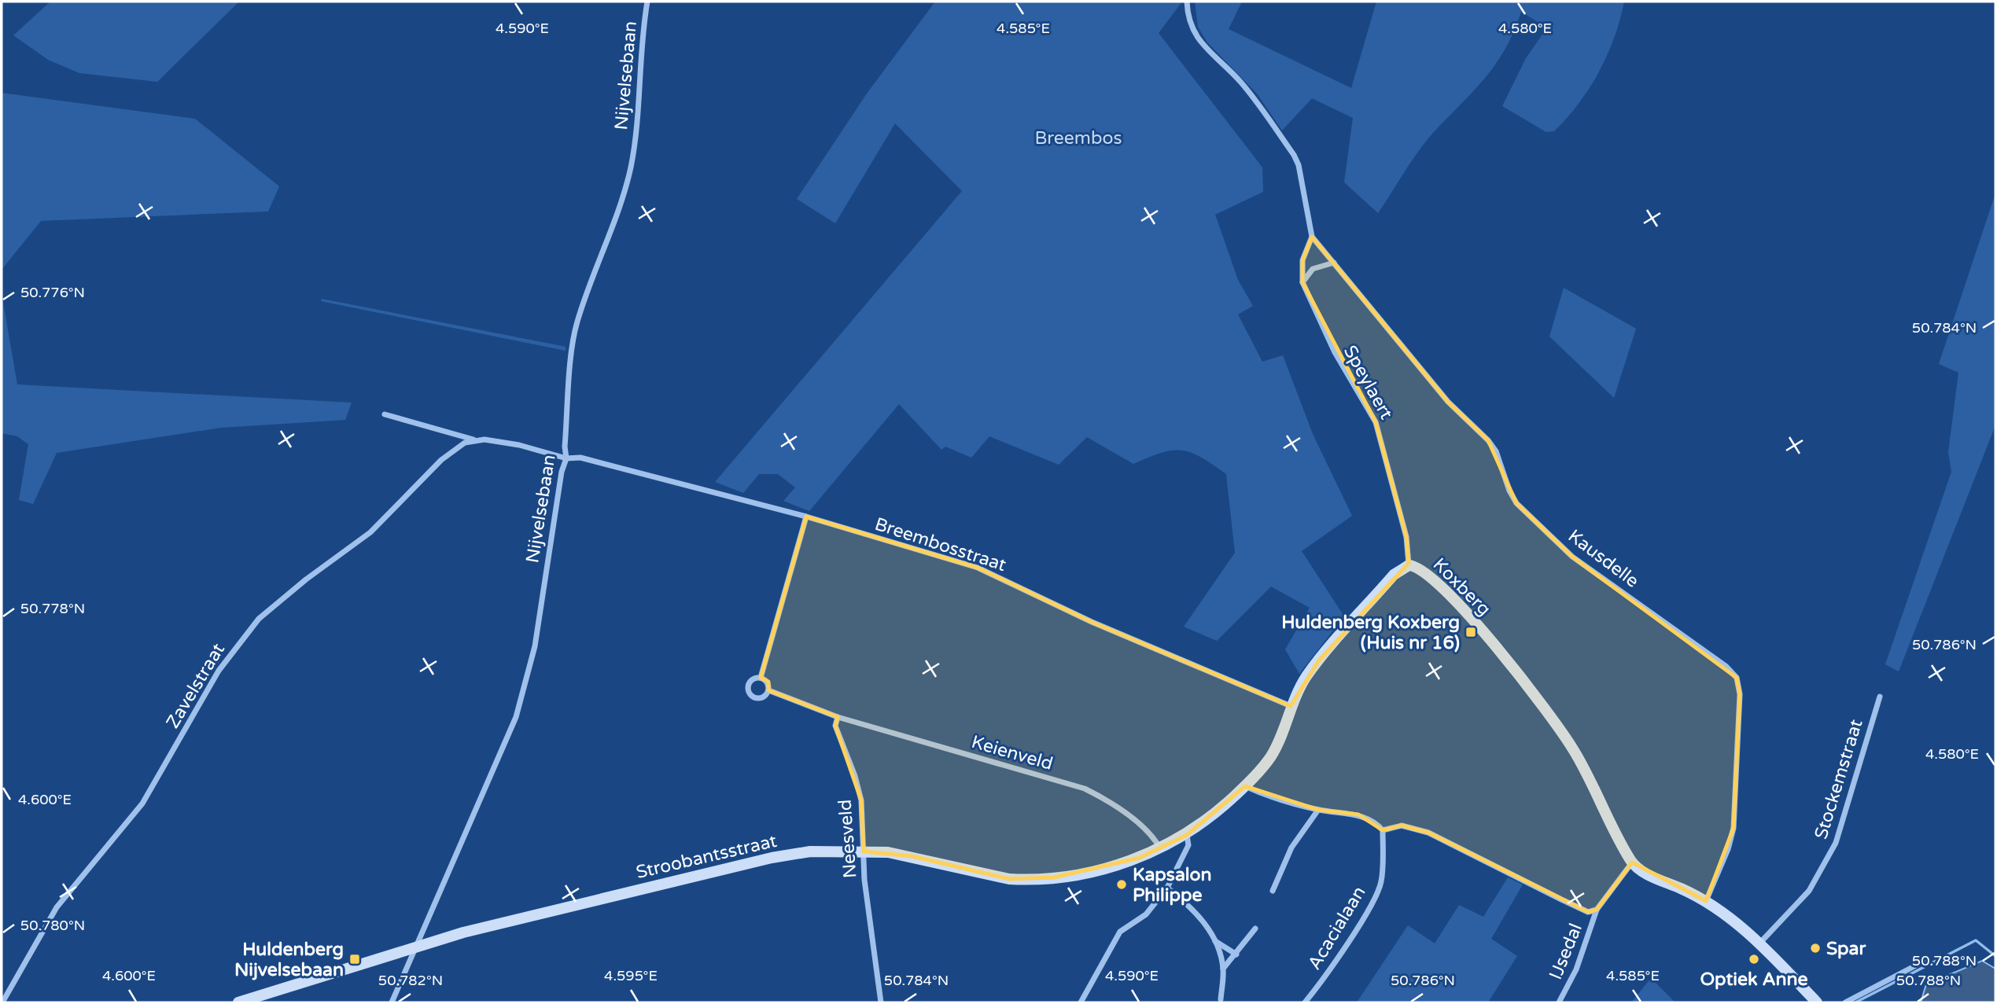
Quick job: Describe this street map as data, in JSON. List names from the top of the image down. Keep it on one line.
{"streets":{"street":["Nijvelsebaan","Speylaert","Breembosstraat","Kausdelle","Koxberg","Zavelstraat","Keienveld","Stockemstraat","Neesveld","Stroobantsstraat","Acacialaan","IJsedal"]},"crossings":[["Nijvelsebaan","Breembosstraat"],["Nijvelsebaan","Stroobantsstraat"],["Speylaert","Koxberg"],["Breembosstraat","Koxberg"],["Kausdelle","Koxberg"],["Koxberg","Stockemstraat"],["Koxberg","Stroobantsstraat"],["Koxberg","IJsedal"],["Keienveld","Neesveld"],["Keienveld","Stroobantsstraat"],["Neesveld","Stroobantsstraat"]],"parks":["Breembos"],"places":{"transit":["Huldenberg Koxberg (Huis nr 16)","Huldenberg Nijvelsebaan"],"other":["Kapsalon Philippe","Spar","Optiek Anne"]},"coordinates":["4.590°E","4.585°E","4.580°E","50.776°N","50.784°N","50.778°N","50.786°N","4.600°E","50.780°N","50.788°N","4.595°E","50.782°N"]}
